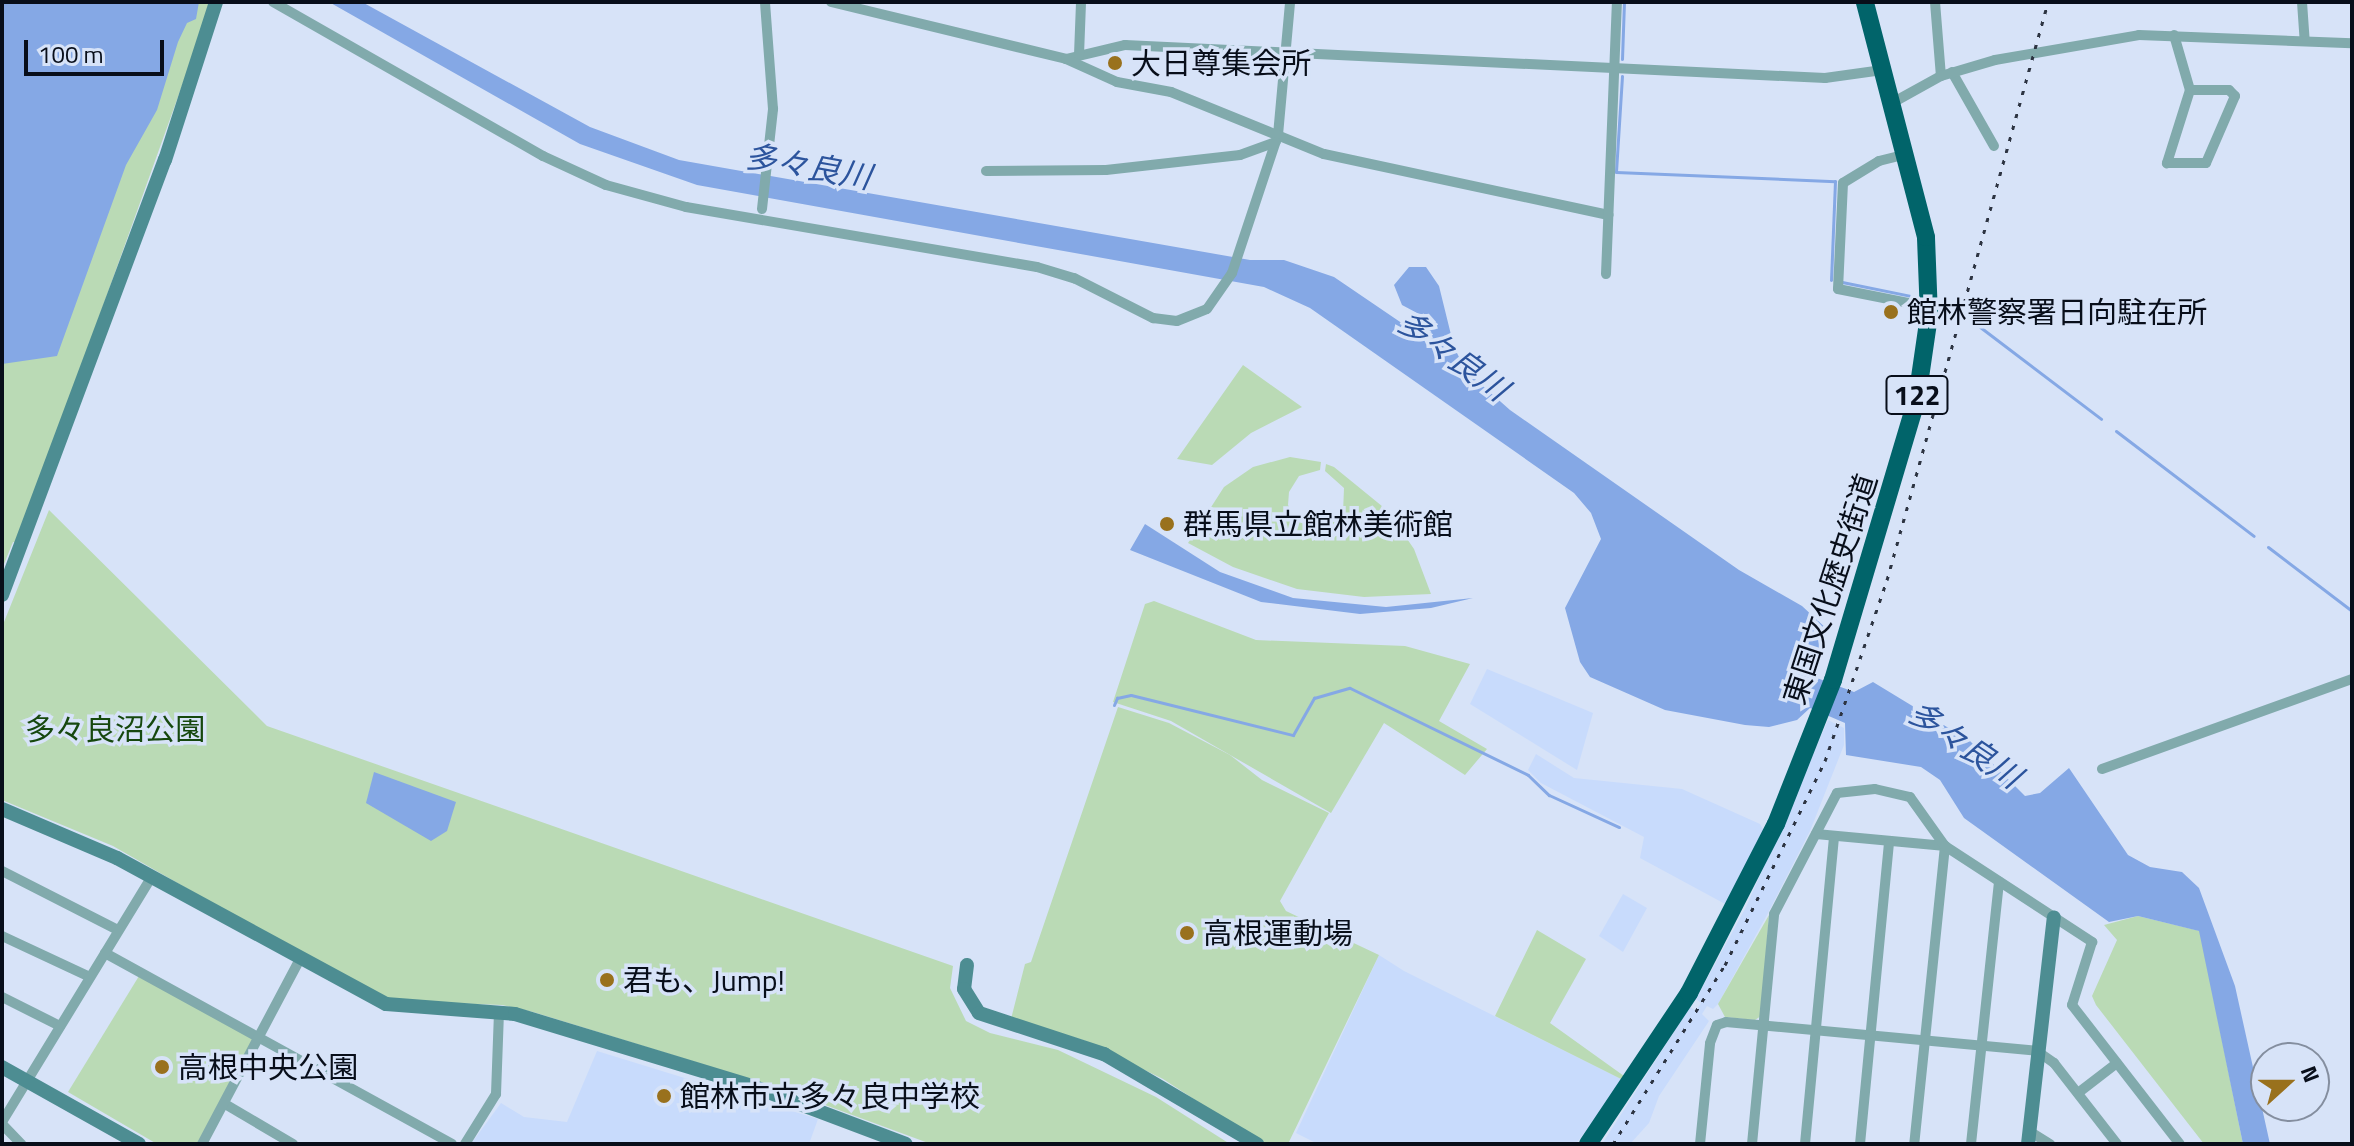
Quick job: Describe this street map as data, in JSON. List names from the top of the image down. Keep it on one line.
{"streets":{"highway":["122","東国文化歴史街道"]},"water":["多々良川"],"parks":["多々良沼公園"],"places":["大日尊集会所","館林警察署日向駐在所","群馬県立館林美術館","高根運動場","君も、Jump!","高根中央公園","館林市立多々良中学校"],"scale_bar":"100 m","north":"right"}
